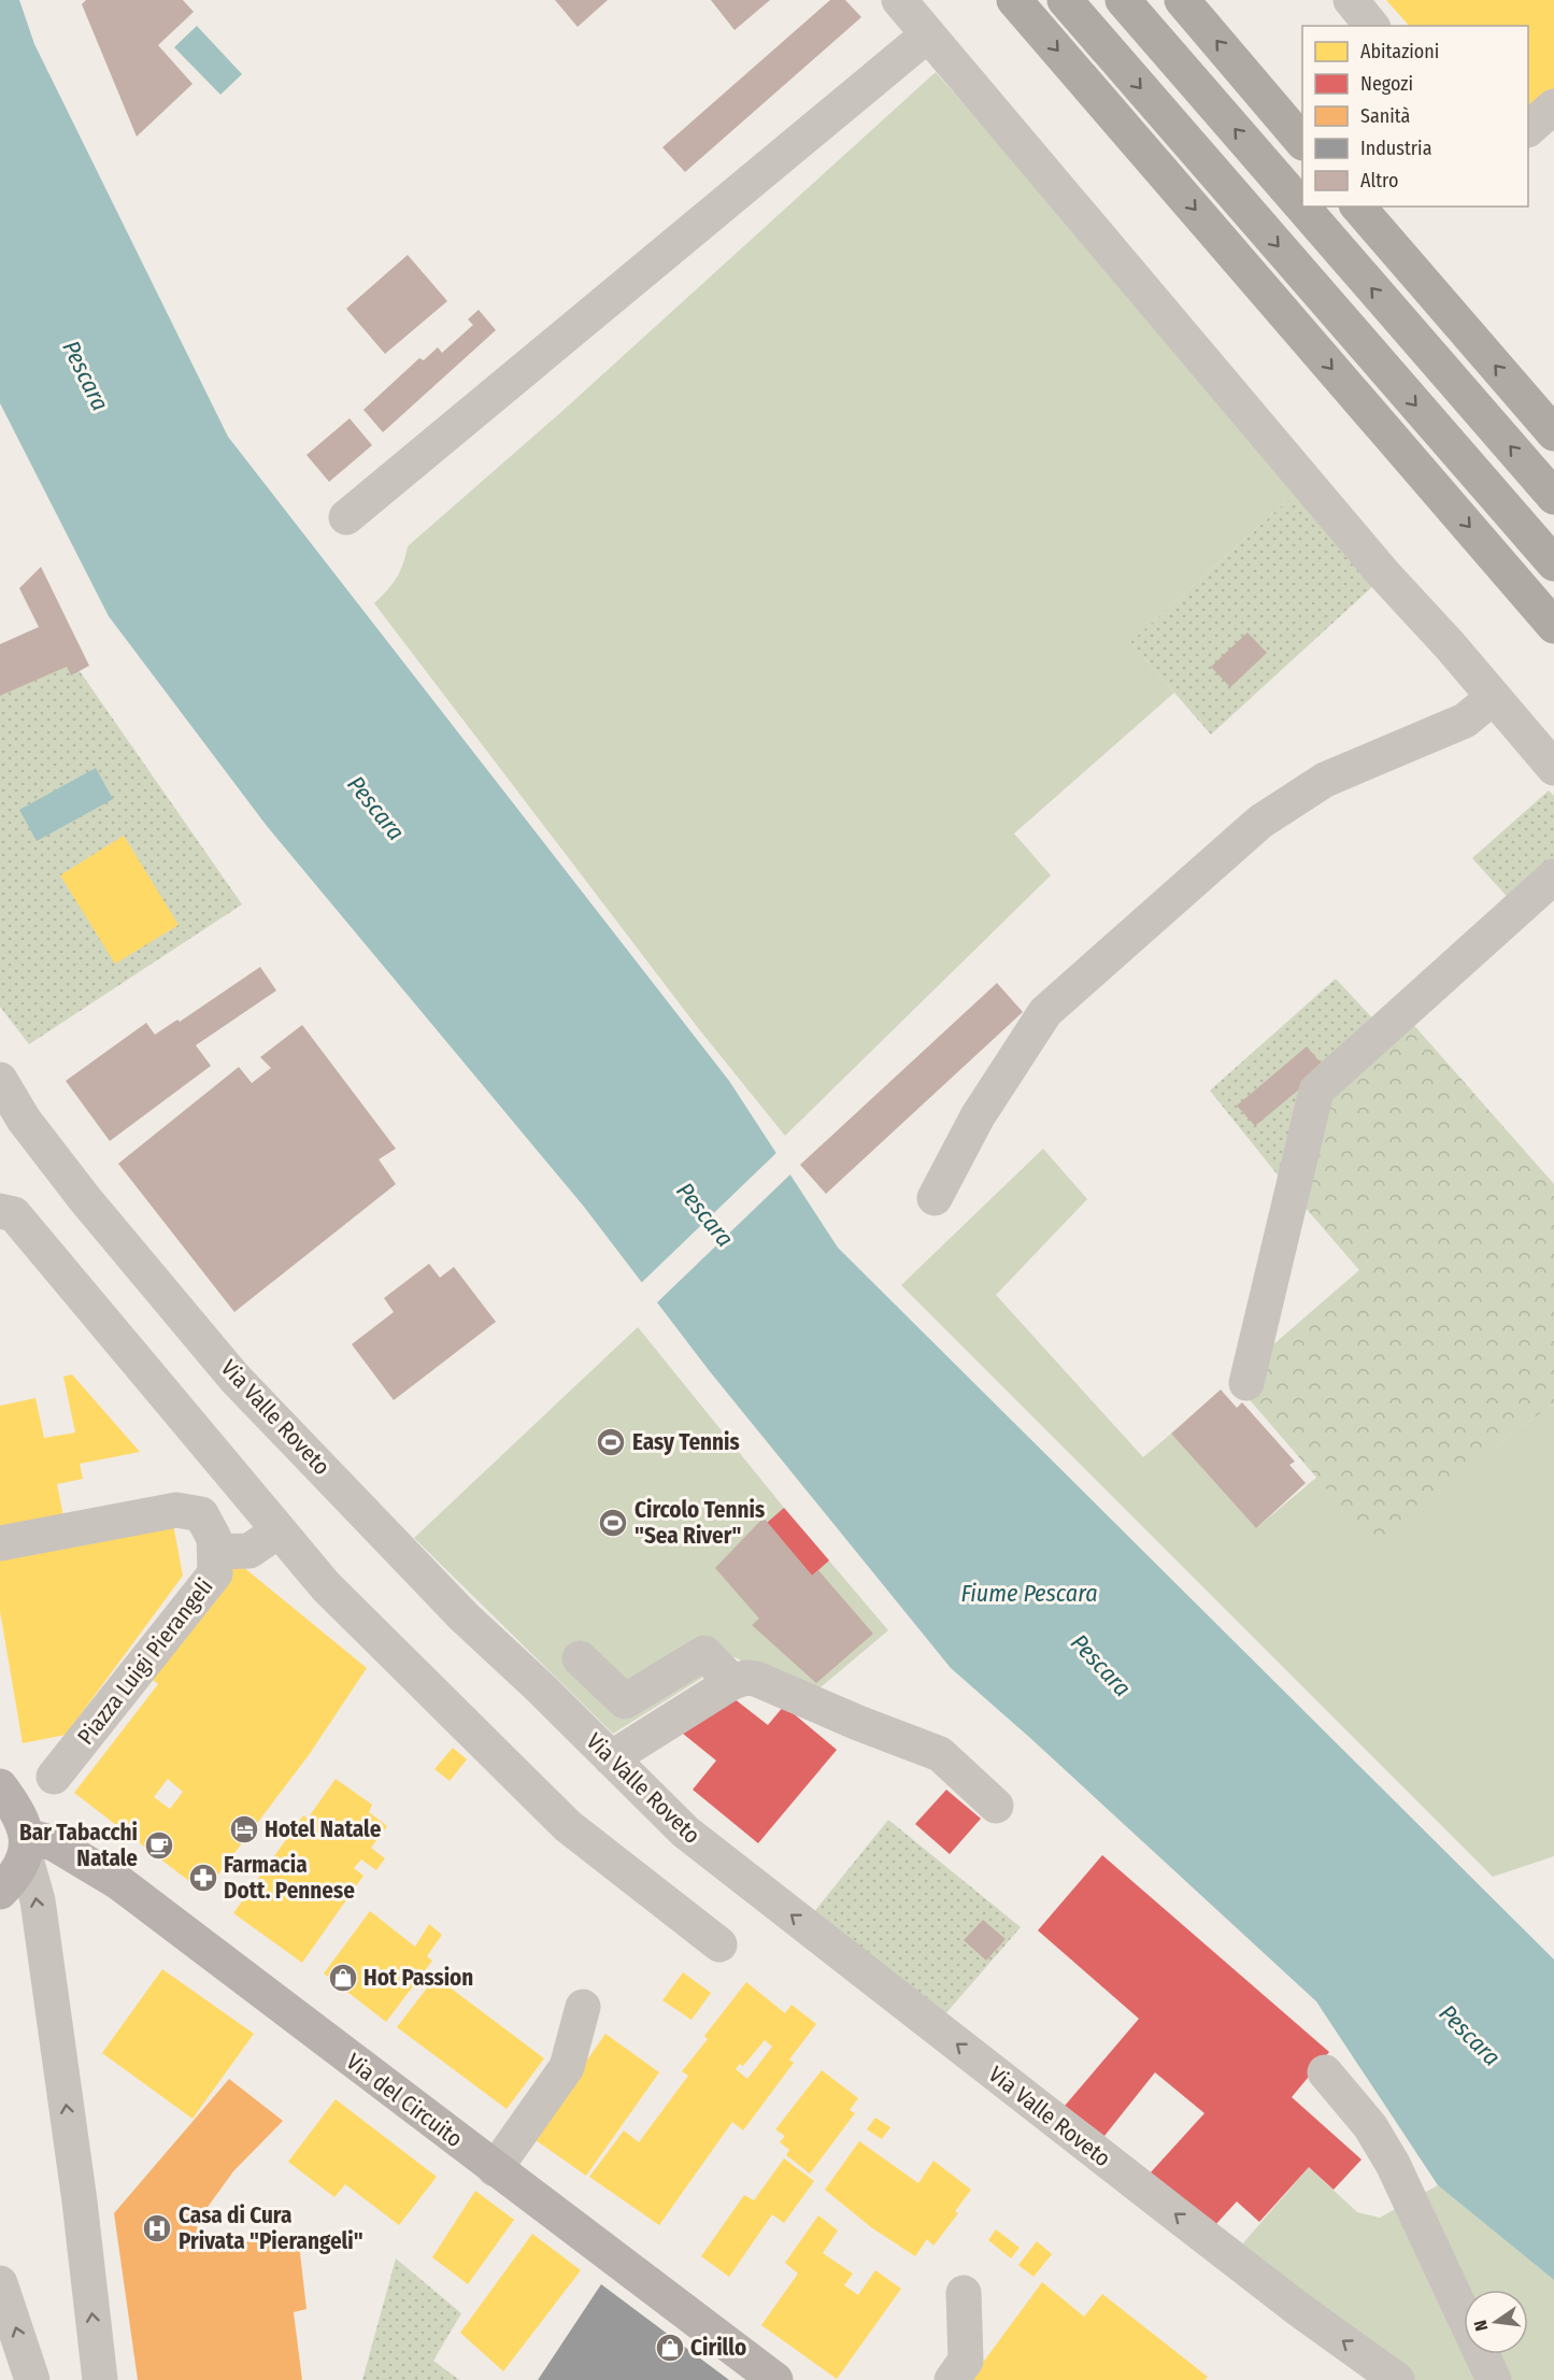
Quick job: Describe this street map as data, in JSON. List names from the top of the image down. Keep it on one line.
{"streets":{"main road":["Via del Circuito"],"street":["Via Valle Roveto","Piazza Luigi Pierangeli"]},"water":["Pescara","Fiume Pescara"],"places":{"sports":["Easy Tennis","Circolo Tennis \"Sea River\""],"hotel":["Hotel Natale"],"cafe":["Bar Tabacchi Natale"],"pharmacy":["Farmacia Dott. Pennese"],"shop":["Hot Passion","Cirillo"],"hospital":["Casa di Cura Privata \"Pierangeli\""]},"legend":["Abitazioni","Negozi","Sanità","Industria","Altro"],"north":"left"}
